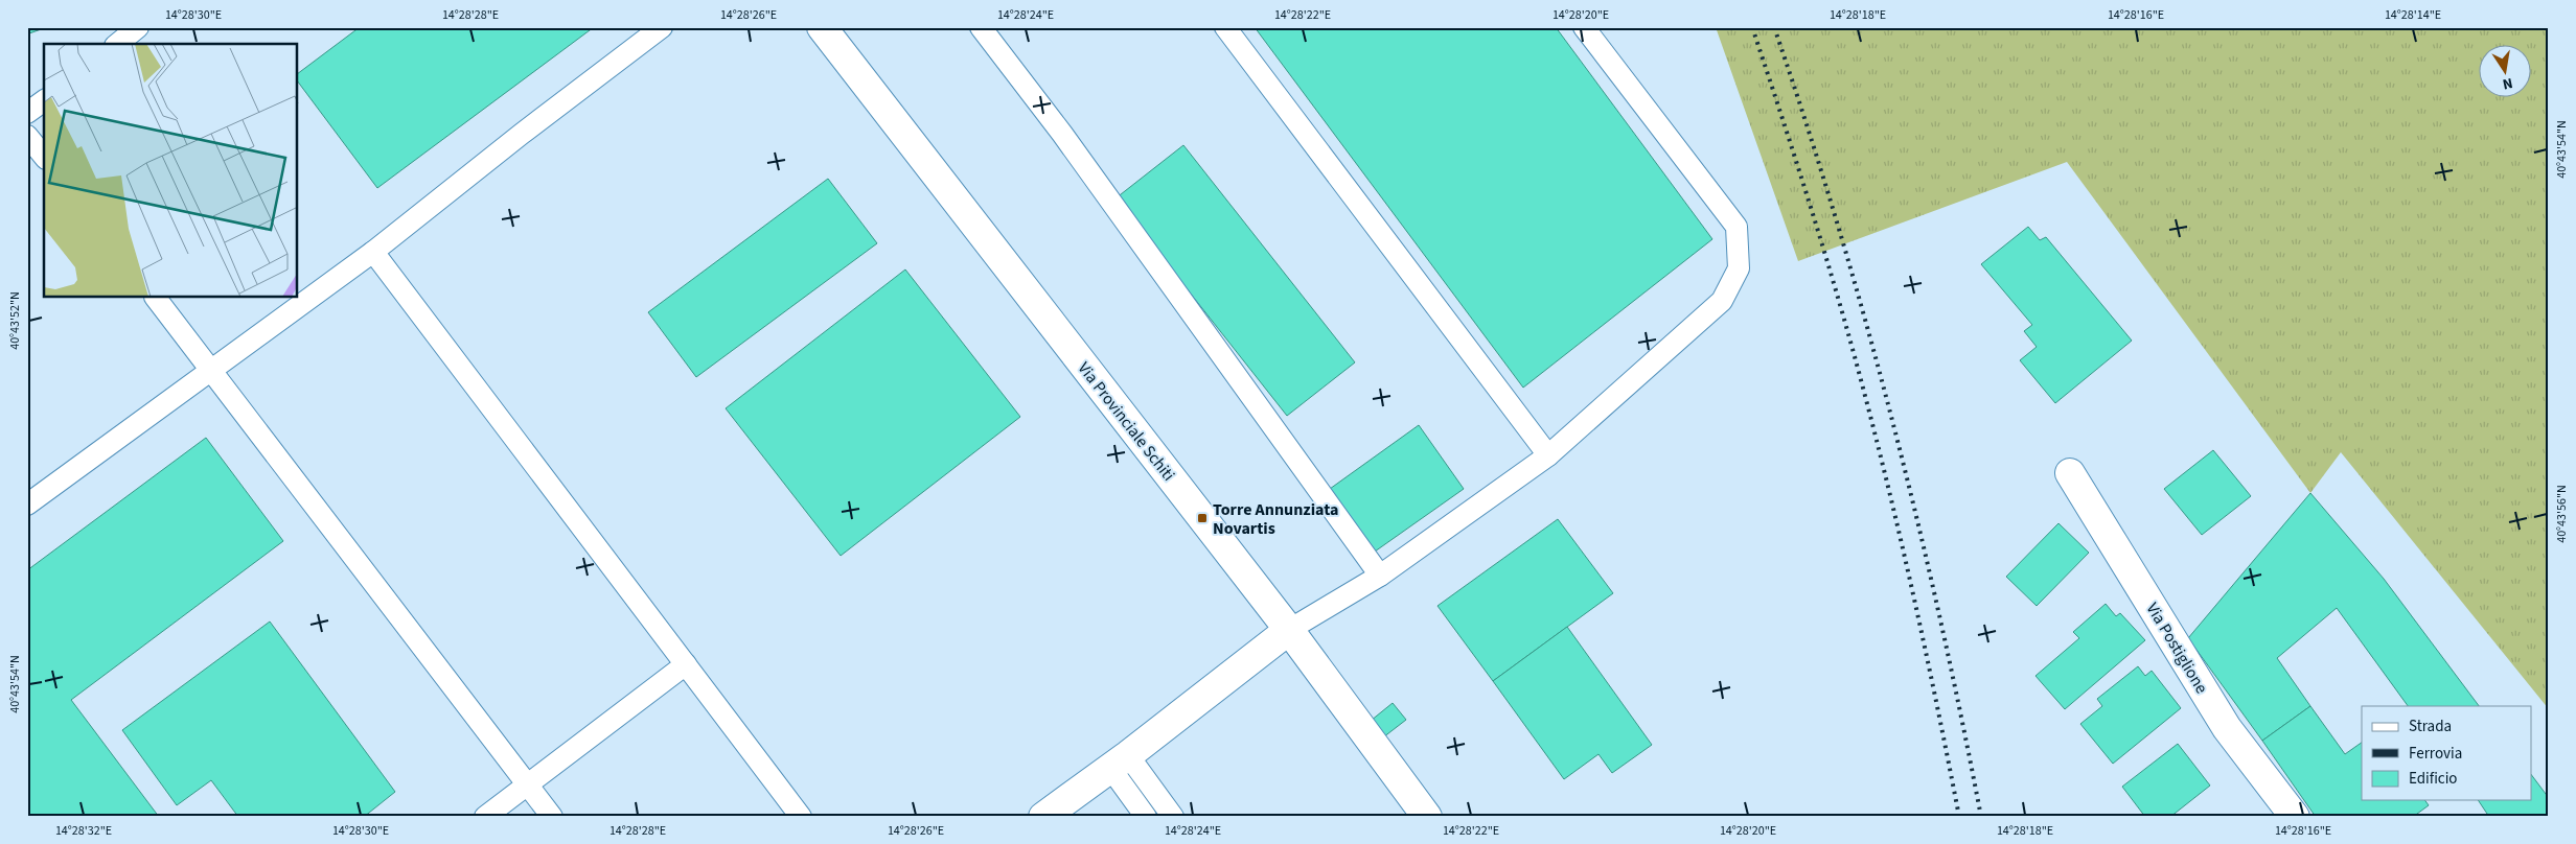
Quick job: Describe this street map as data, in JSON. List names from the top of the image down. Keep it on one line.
{"streets":{"street":["Via Provinciale Schiti","Via Postiglione"]},"places":{"transit":["Torre Annunziata Novartis"]},"legend":["Strada","Ferrovia","Edificio"],"north":"bottom","coordinates":["14°28'30\"E","14°28'28\"E","14°28'26\"E","14°28'24\"E","14°28'22\"E","14°28'20\"E","14°28'18\"E","14°28'16\"E","14°28'14\"E","40°43'54\"N","40°43'52\"N","40°43'56\"N","14°28'32\"E"]}
